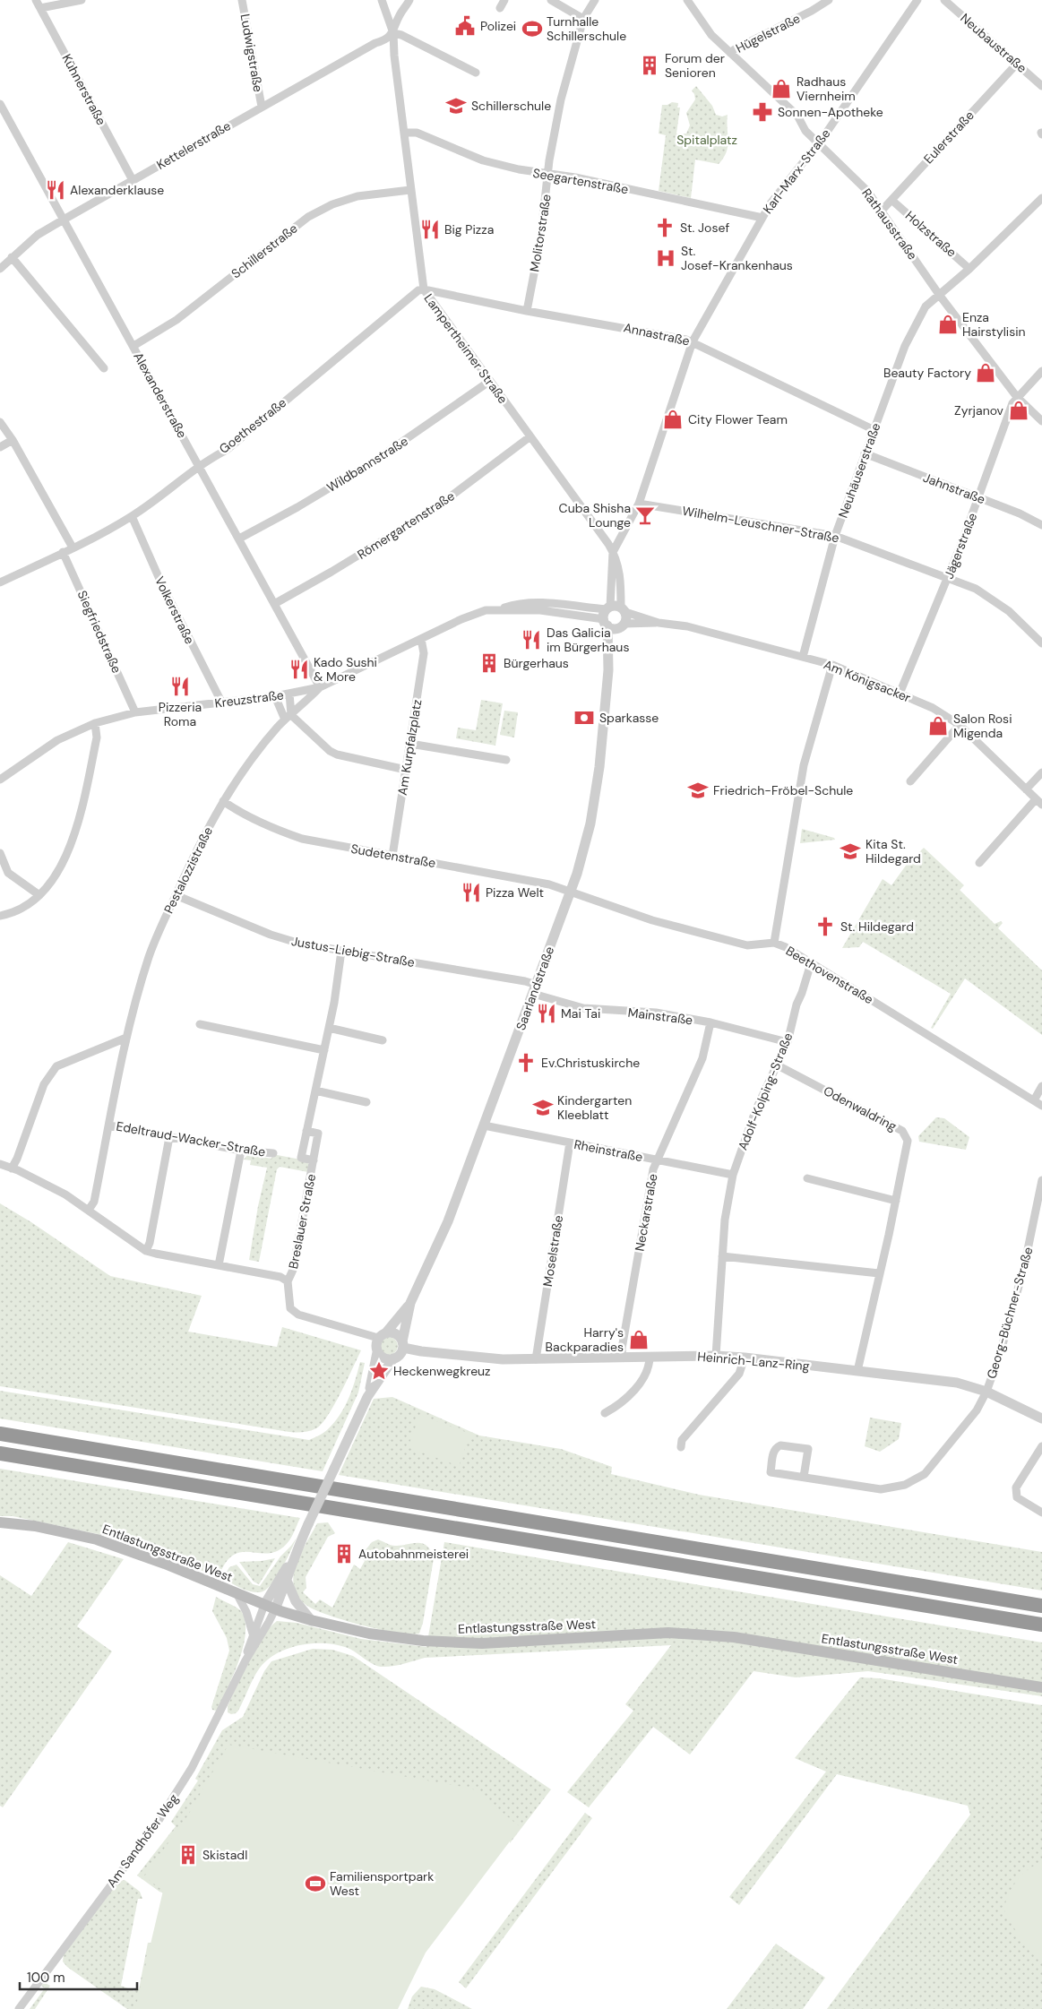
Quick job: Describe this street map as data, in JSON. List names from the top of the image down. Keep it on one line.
{"streets":{"main road":["Entlastungsstraße West"],"street":["Hügelstraße","Neubaustraße","Ludwigstraße","Kühnerstraße","Eulerstraße","Kettelerstraße","Karl-Marx-Straße","Seegartenstraße","Rathausstraße","Molitorstraße","Holzstraße","Schillerstraße","Annastraße","Lampertheimer Straße","Alexanderstraße","Goethestraße","Wildbannstraße","Neuhäuserstraße","Jahnstraße","Wilhelm-Leuschner-Straße","Römergartenstraße","Jägerstraße","Volkerstraße","Siegfriedstraße","Am Königsacker","Kreuzstraße","Am Kurpfalzplatz","Sudetenstraße","Pestalozzistraße","Justus-Liebig-Straße","Beethovenstraße","Saarlandstraße","Mainstraße","Adolf-Kolping-Straße","Odenwaldring","Edeltraud-Wacker-Straße","Rheinstraße","Neckarstraße","Breslauer Straße","Moselstraße","Georg-Büchner-Straße","Heinrich-Lanz-Ring","Am Sandhöfer Weg"]},"crossings":[["Hügelstraße","Rathausstraße"],["Neubaustraße","Eulerstraße"],["Ludwigstraße","Kettelerstraße"],["Kühnerstraße","Kettelerstraße"],["Eulerstraße","Rathausstraße"],["Eulerstraße","Holzstraße"],["Kettelerstraße","Lampertheimer Straße"],["Kettelerstraße","Alexanderstraße"],["Karl-Marx-Straße","Seegartenstraße"],["Karl-Marx-Straße","Rathausstraße"],["Karl-Marx-Straße","Annastraße"],["Karl-Marx-Straße","Lampertheimer Straße"],["Karl-Marx-Straße","Wilhelm-Leuschner-Straße"],["Seegartenstraße","Molitorstraße"],["Seegartenstraße","Lampertheimer Straße"],["Rathausstraße","Neuhäuserstraße"],["Rathausstraße","Jägerstraße"],["Molitorstraße","Annastraße"],["Schillerstraße","Lampertheimer Straße"],["Schillerstraße","Alexanderstraße"],["Annastraße","Lampertheimer Straße"],["Annastraße","Goethestraße"],["Annastraße","Neuhäuserstraße"],["Lampertheimer Straße","Goethestraße"],["Lampertheimer Straße","Wildbannstraße"],["Lampertheimer Straße","Römergartenstraße"],["Alexanderstraße","Goethestraße"],["Alexanderstraße","Wildbannstraße"],["Alexanderstraße","Römergartenstraße"],["Alexanderstraße","Kreuzstraße"],["Alexanderstraße","Pestalozzistraße"],["Goethestraße","Volkerstraße"],["Goethestraße","Siegfriedstraße"],["Neuhäuserstraße","Jahnstraße"],["Neuhäuserstraße","Wilhelm-Leuschner-Straße"],["Neuhäuserstraße","Am Königsacker"],["Jahnstraße","Jägerstraße"],["Wilhelm-Leuschner-Straße","Jägerstraße"],["Jägerstraße","Am Königsacker"],["Volkerstraße","Kreuzstraße"],["Siegfriedstraße","Kreuzstraße"],["Am Königsacker","Kreuzstraße"],["Am Königsacker","Saarlandstraße"],["Kreuzstraße","Am Kurpfalzplatz"],["Kreuzstraße","Pestalozzistraße"],["Kreuzstraße","Saarlandstraße"],["Am Kurpfalzplatz","Sudetenstraße"],["Sudetenstraße","Pestalozzistraße"],["Sudetenstraße","Beethovenstraße"],["Sudetenstraße","Saarlandstraße"],["Pestalozzistraße","Justus-Liebig-Straße"],["Pestalozzistraße","Edeltraud-Wacker-Straße"],["Justus-Liebig-Straße","Saarlandstraße"],["Justus-Liebig-Straße","Mainstraße"],["Justus-Liebig-Straße","Breslauer Straße"],["Beethovenstraße","Saarlandstraße"],["Beethovenstraße","Adolf-Kolping-Straße"],["Saarlandstraße","Mainstraße"],["Saarlandstraße","Rheinstraße"],["Saarlandstraße","Heinrich-Lanz-Ring"],["Mainstraße","Adolf-Kolping-Straße"],["Mainstraße","Neckarstraße"],["Adolf-Kolping-Straße","Odenwaldring"],["Adolf-Kolping-Straße","Rheinstraße"],["Adolf-Kolping-Straße","Heinrich-Lanz-Ring"],["Odenwaldring","Heinrich-Lanz-Ring"],["Rheinstraße","Neckarstraße"],["Rheinstraße","Moselstraße"],["Neckarstraße","Heinrich-Lanz-Ring"],["Moselstraße","Heinrich-Lanz-Ring"],["Georg-Büchner-Straße","Heinrich-Lanz-Ring"],["Entlastungsstraße West","Am Sandhöfer Weg"]],"parks":["Spitalplatz"],"places":{"public building":["Polizei"],"sports":["Turnhalle Schillerschule","Familiensportpark West"],"building":["Forum der Senioren","Bürgerhaus","Autobahnmeisterei","Skistadl"],"shop":["Radhaus Viernheim","Enza Hairstylisin","Beauty Factory","Zyrjanov","City Flower Team","Salon Rosi Migenda","Harry's Backparadies"],"school or university":["Schillerschule","Friedrich-Fröbel-Schule","Kita St. Hildegard","Kindergarten Kleeblatt"],"pharmacy":["Sonnen-Apotheke"],"restaurant":["Alexanderklause","Big Pizza","Das Galicia im Bürgerhaus","Kado Sushi & More","Pizzeria Roma","Pizza Welt","Mai Tai"],"church":["St. Josef","St. Hildegard","Ev.Christuskirche"],"hospital":["St. Josef-Krankenhaus"],"bar":["Cuba Shisha Lounge"],"bank":["Sparkasse"],"place":["Heckenwegkreuz"]},"scale_bar":"100 m"}
